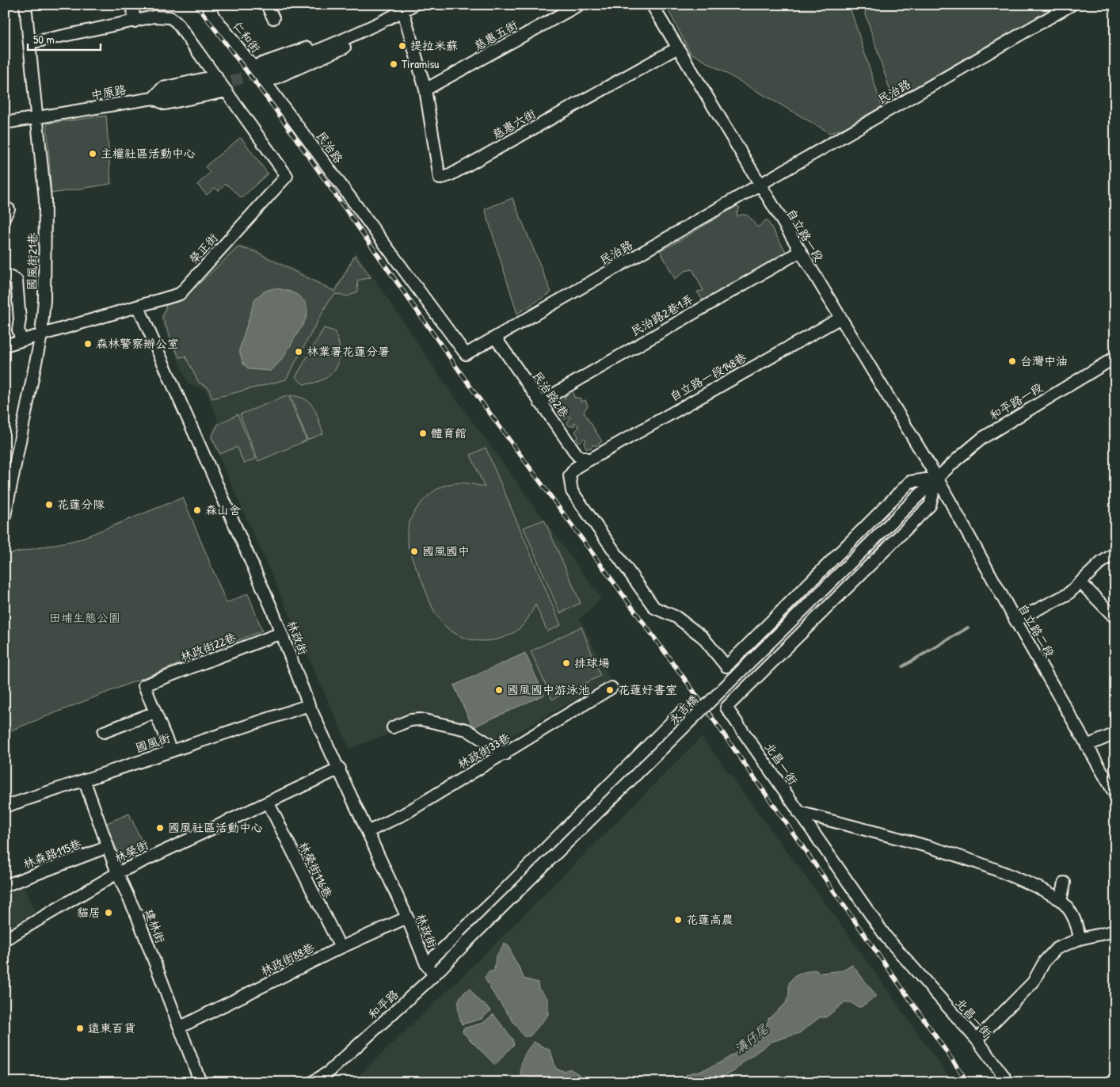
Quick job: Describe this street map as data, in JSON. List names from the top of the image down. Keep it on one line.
{"streets":{"street":["慈惠五街","仁和街","民治路","中原路","慈惠六街","自立路一段","榮正街","國風街21巷","民治路2巷1弄","自立路一段148巷","民治路2巷","和平路一段","自立路二段","林政街","林政街22巷","永吉橋","國風街","林政街33巷","北昌一街","林榮街","林森路115巷","林榮街116巷","建林街","林政街88巷","和平路"]},"crossings":[["慈惠五街","慈惠六街"],["仁和街","民治路"],["民治路","自立路一段"],["民治路","民治路2巷"],["中原路","榮正街"],["中原路","國風街21巷"],["慈惠六街","自立路一段"],["自立路一段","民治路2巷1弄"],["自立路一段","自立路一段148巷"],["自立路一段","和平路一段"],["自立路一段","自立路二段"],["自立路一段","永吉橋"],["自立路一段","北昌一街"],["榮正街","國風街21巷"],["榮正街","林政街"],["民治路2巷1弄","民治路2巷"],["自立路一段148巷","民治路2巷"],["自立路一段148巷","和平路一段"],["自立路一段148巷","自立路二段"],["自立路一段148巷","永吉橋"],["自立路一段148巷","北昌一街"],["和平路一段","自立路二段"],["和平路一段","永吉橋"],["和平路一段","北昌一街"],["自立路二段","永吉橋"],["自立路二段","北昌一街"],["林政街","林政街22巷"],["林政街","國風街"],["林政街","林政街33巷"],["林政街","林榮街"],["林政街","林政街88巷"],["林政街","和平路"],["永吉橋","北昌一街"],["永吉橋","和平路"],["國風街","建林街"],["林榮街","林榮街116巷"],["林榮街","建林街"],["林森路115巷","建林街"],["林榮街116巷","林政街88巷"],["建林街","林政街88巷"]],"water":["溝仔尾"],"parks":["田埔生態公園"],"places":["提拉米蘇","Tiramisu","主權社區活動中心","森林警察辦公室","林業署花蓮分署","台灣中油","體育館","花蓮分隊","森山舍","國風國中","排球場","國風國中游泳池","花蓮好書室","國風社區活動中心","貓居","花蓮高農","遠東百貨"],"scale_bar":"50 m"}
